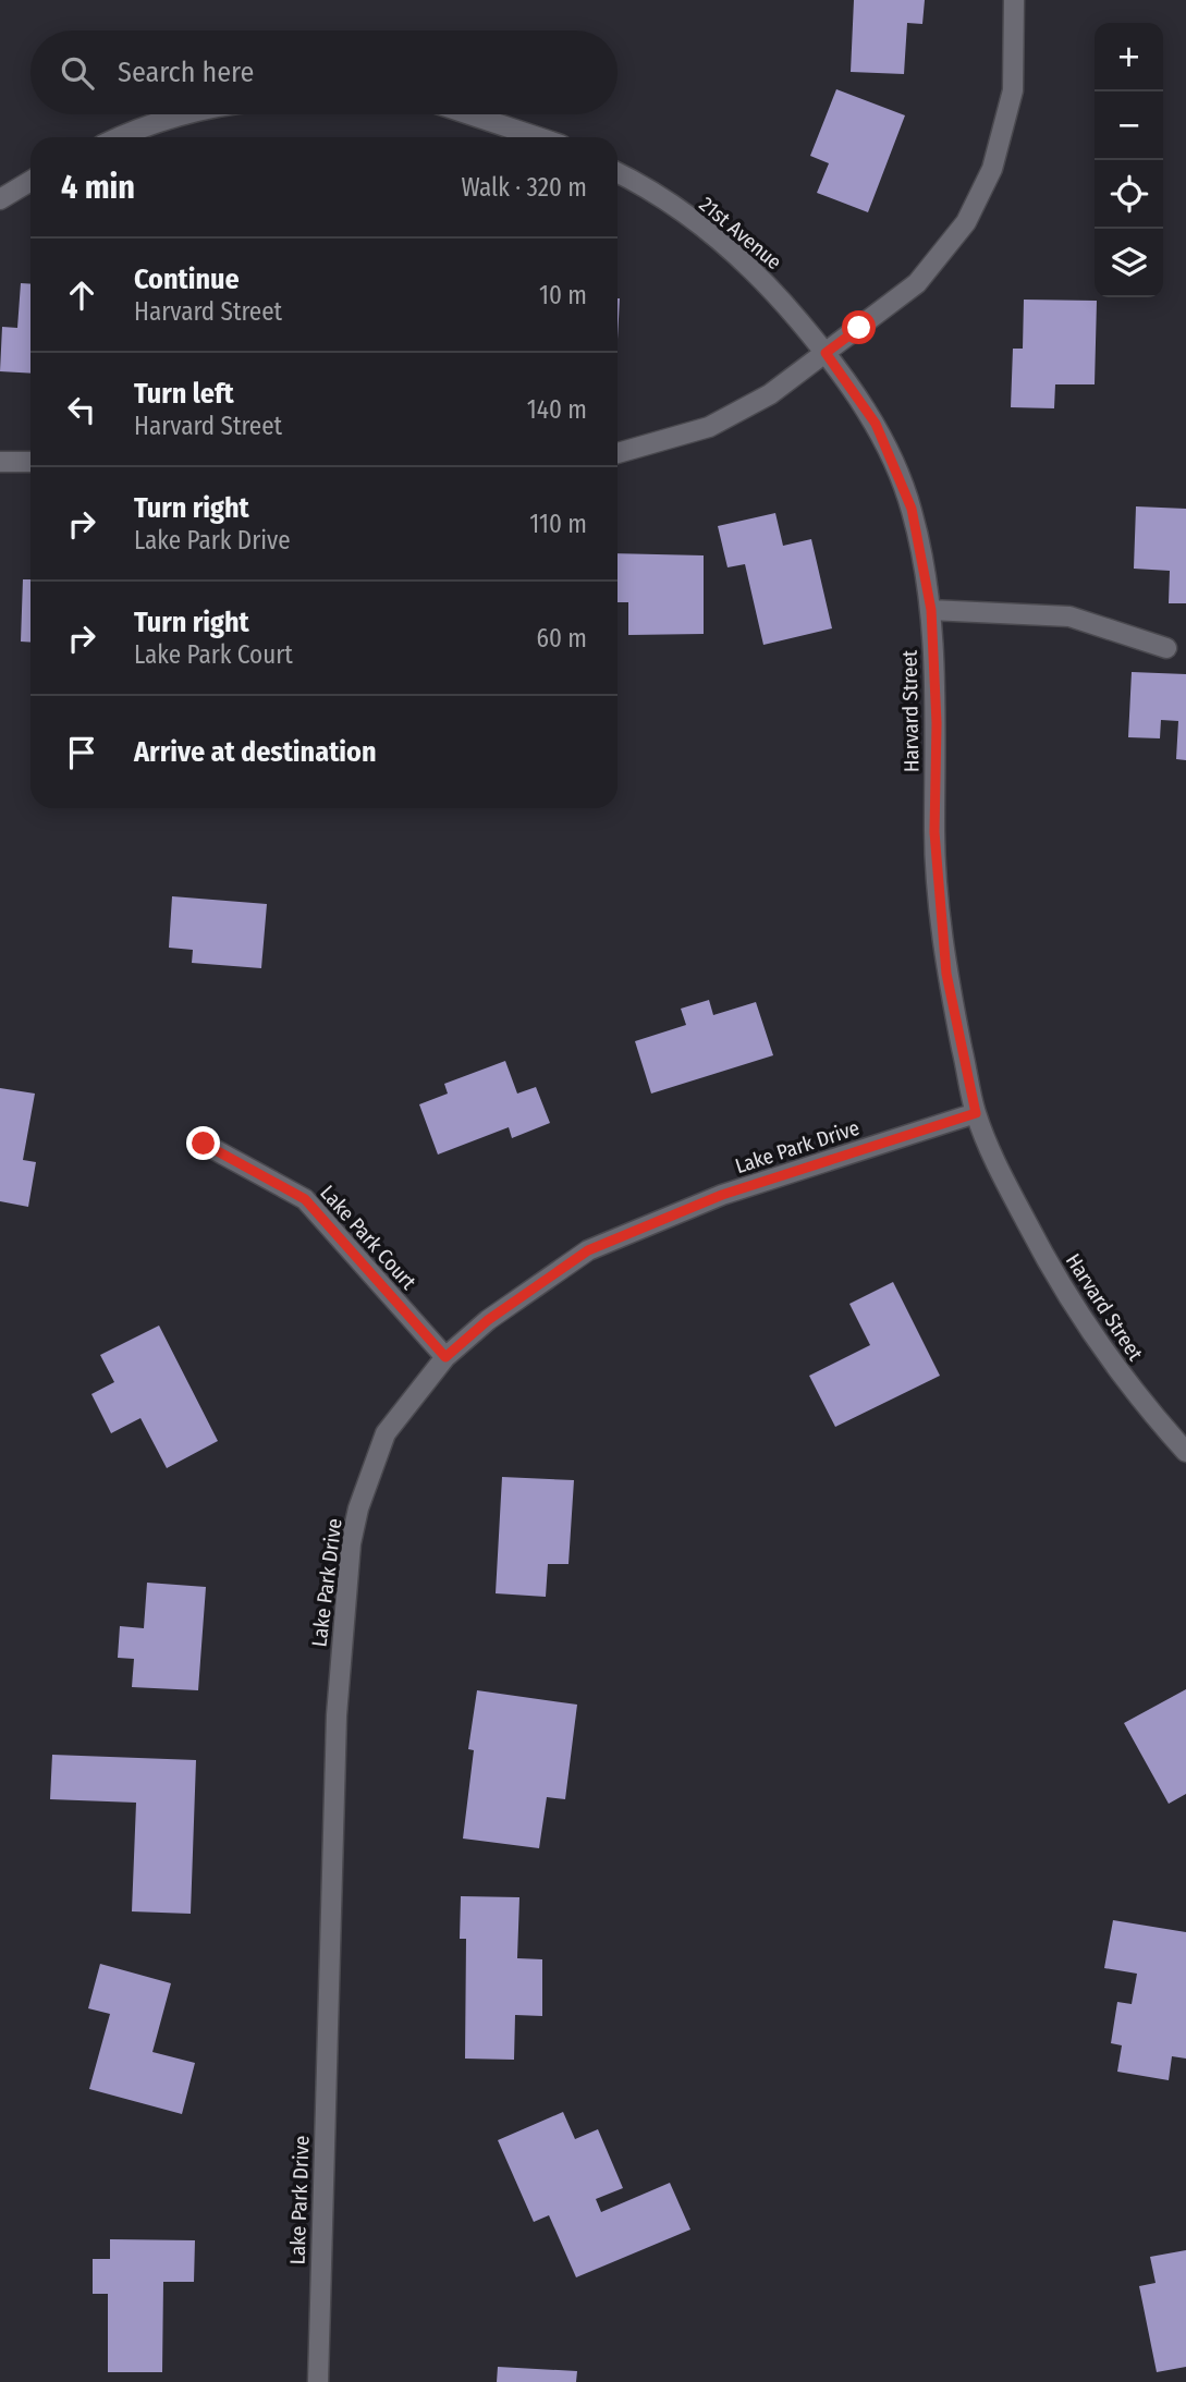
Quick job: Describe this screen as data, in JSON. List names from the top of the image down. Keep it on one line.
{"streets":{"street":["21st Avenue","Harvard Street","Lake Park Drive","Lake Park Court"]},"crossings":[["21st Avenue","Harvard Street"],["Harvard Street","Lake Park Drive"],["Lake Park Drive","Lake Park Court"]],"page":{"map_buttons":["+","−"],"search":"Search here","heading":["4 min","Walk · 320 m"],"list":[["Continue","Harvard Street","10 m"],["Turn left","Harvard Street","140 m"],["Turn right","Lake Park Drive","110 m"],["Turn right","Lake Park Court","60 m"],"Arrive at destination"]}}
